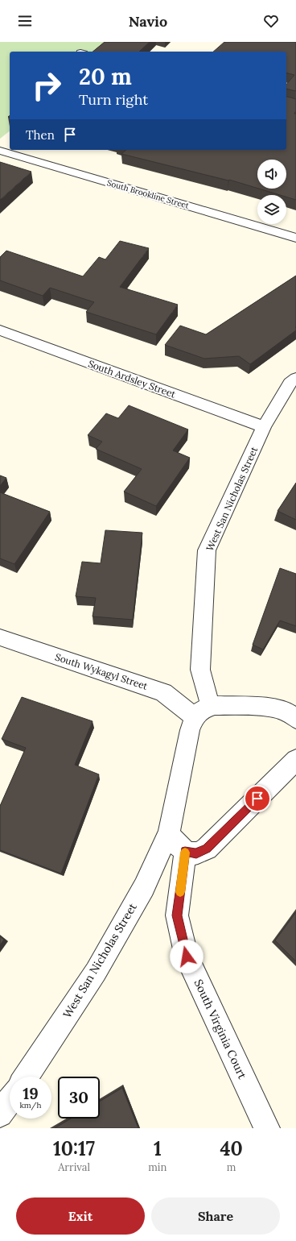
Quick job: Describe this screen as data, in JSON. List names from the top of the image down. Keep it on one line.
{"streets":{"street":["South Brookline Street","South Ardsley Street","West San Nicholas Street","South Wykagyl Street","South Virginia Court"]},"crossings":[["South Ardsley Street","West San Nicholas Street"],["West San Nicholas Street","South Wykagyl Street"]],"page":{"header":"Navio","turn":["20 m","Turn right"],"then":"Then","speed":"19 km/h","limit":"30","eta":["10:17","Arrival","1","min","40","m"],"buttons":["Exit","Share"]}}
